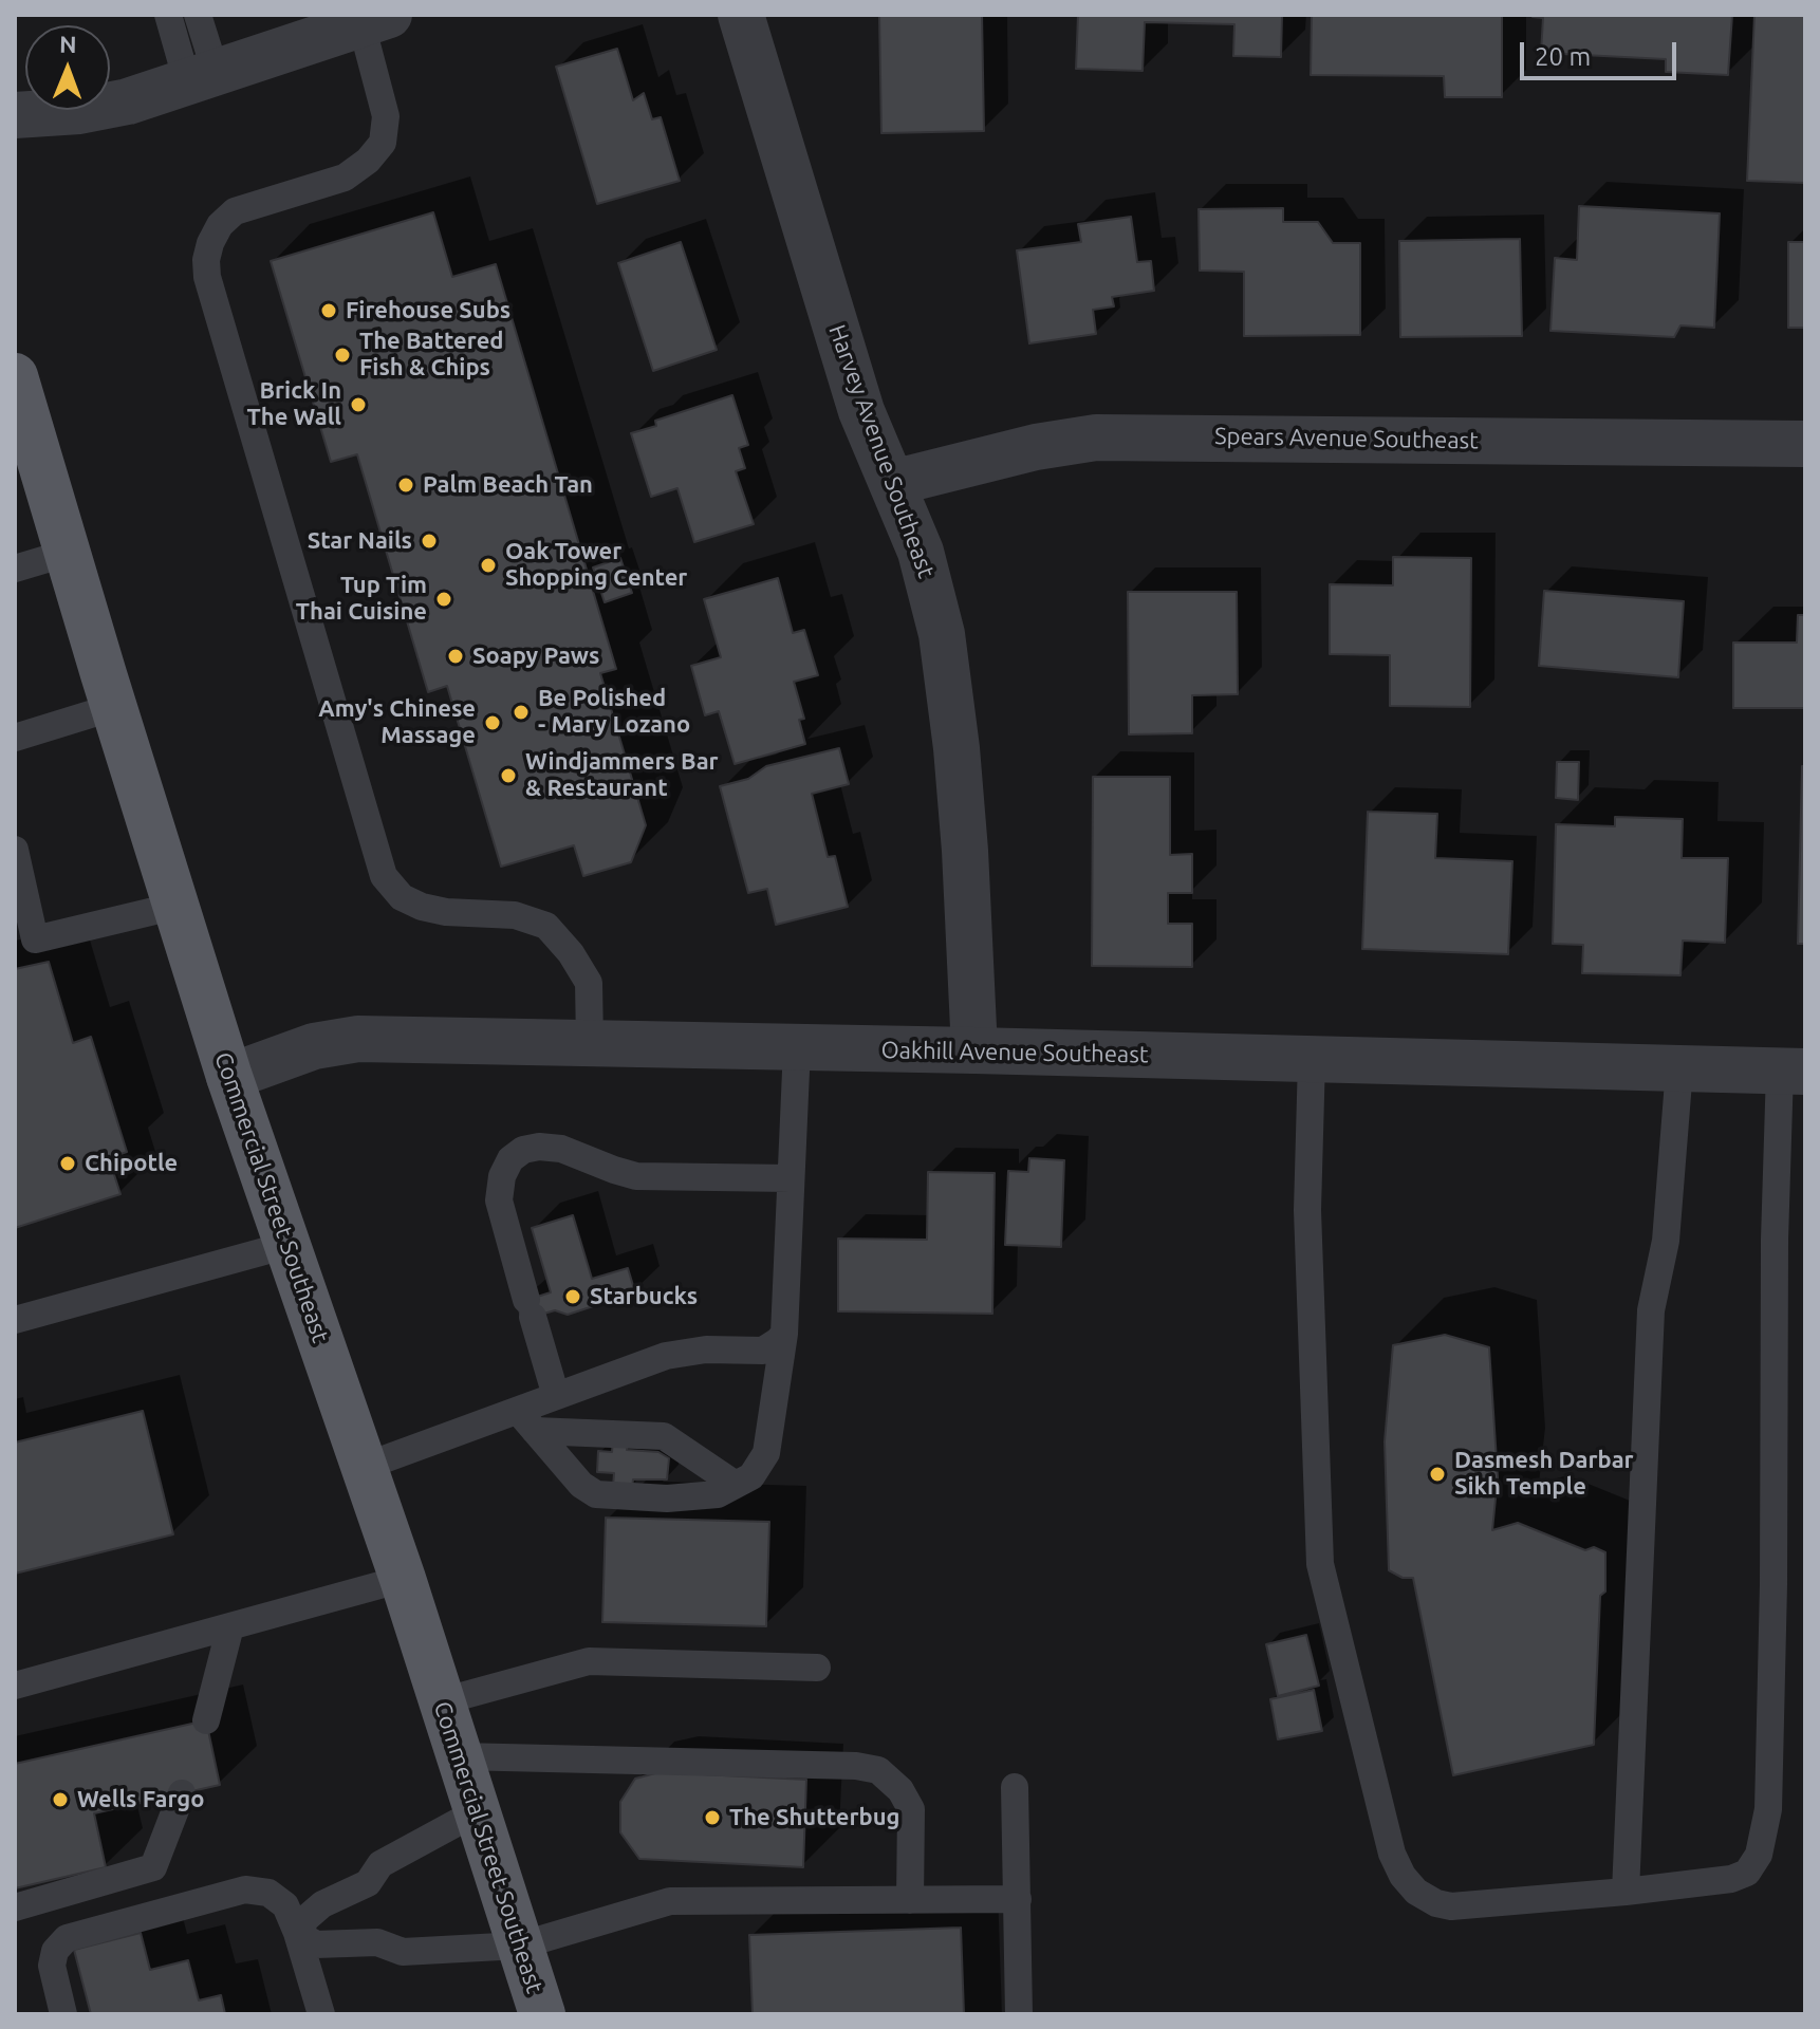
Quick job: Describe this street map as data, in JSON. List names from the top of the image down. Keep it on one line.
{"streets":{"main road":["Commercial Street Southeast"],"street":["Spears Avenue Southeast","Harvey Avenue Southeast","Oakhill Avenue Southeast"]},"crossings":[["Spears Avenue Southeast","Harvey Avenue Southeast"],["Harvey Avenue Southeast","Oakhill Avenue Southeast"],["Oakhill Avenue Southeast","Commercial Street Southeast"]],"places":["Firehouse Subs","The Battered Fish & Chips","Brick In The Wall","Palm Beach Tan","Star Nails","Oak Tower Shopping Center","Tup Tim Thai Cuisine","Soapy Paws","Be Polished - Mary Lozano","Amy's Chinese Massage","Windjammers Bar & Restaurant","Chipotle","Starbucks","Dasmesh Darbar Sikh Temple","Wells Fargo","The Shutterbug"],"scale_bar":"20 m","north":"top"}
